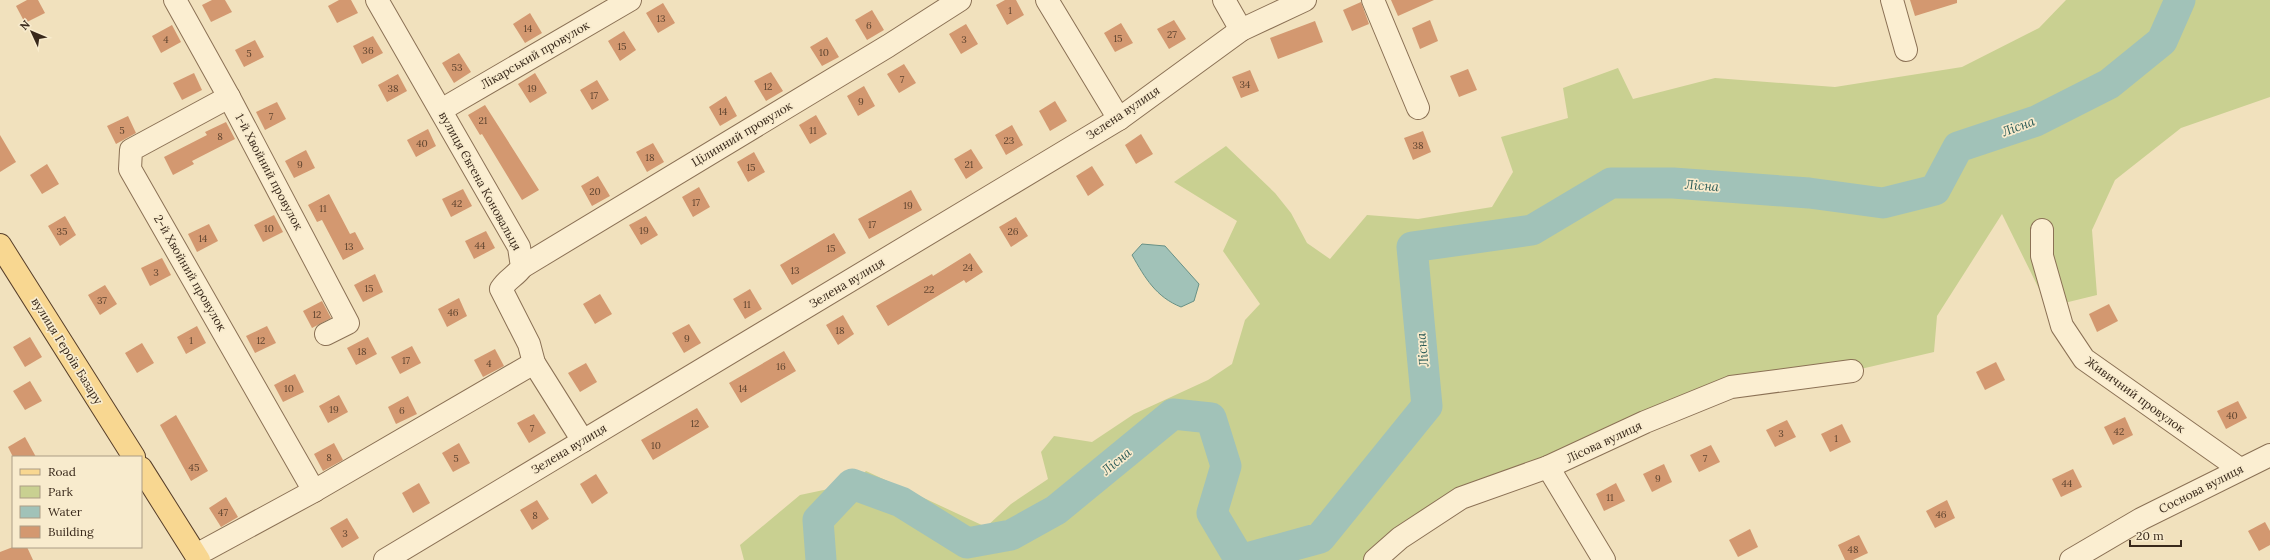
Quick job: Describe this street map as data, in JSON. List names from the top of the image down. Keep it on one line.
{"streets":{"main road":["вулиця Героїв Базару"],"street":["Лікарський провулок","Зелена вулиця","Цілинний провулок","1-й Хвойний провулок","вулиця Євгена Коновальця","2-й Хвойний провулок","Живичний провулок","Лісова вулиця","Соснова вулиця"]},"crossings":[["Лікарський провулок","вулиця Євгена Коновальця"],["Цілинний провулок","вулиця Євгена Коновальця"],["1-й Хвойний провулок","2-й Хвойний провулок"],["Живичний провулок","Соснова вулиця"]],"water":["Лісна"],"house_numbers":["1","13","6","14","27","15","4","3","15","36","10","5","53","7","34","12","38","19","17","9","14","7","21","5","11","8","23","40","38","18","9","21","15","20","17","42","19","11","17","10","19","35","26","14","44","13","15","24","13","3","15","22","37","11","46","12","18","9","1","12","18","17","4","16","10","14","19","6","40","12","7","42","3","1","10","8","5","7","45","9","44","11","47","46","8","3","48"],"legend":["Road","Park","Water","Building"],"scale_bar":"20 m","north":"top left"}
